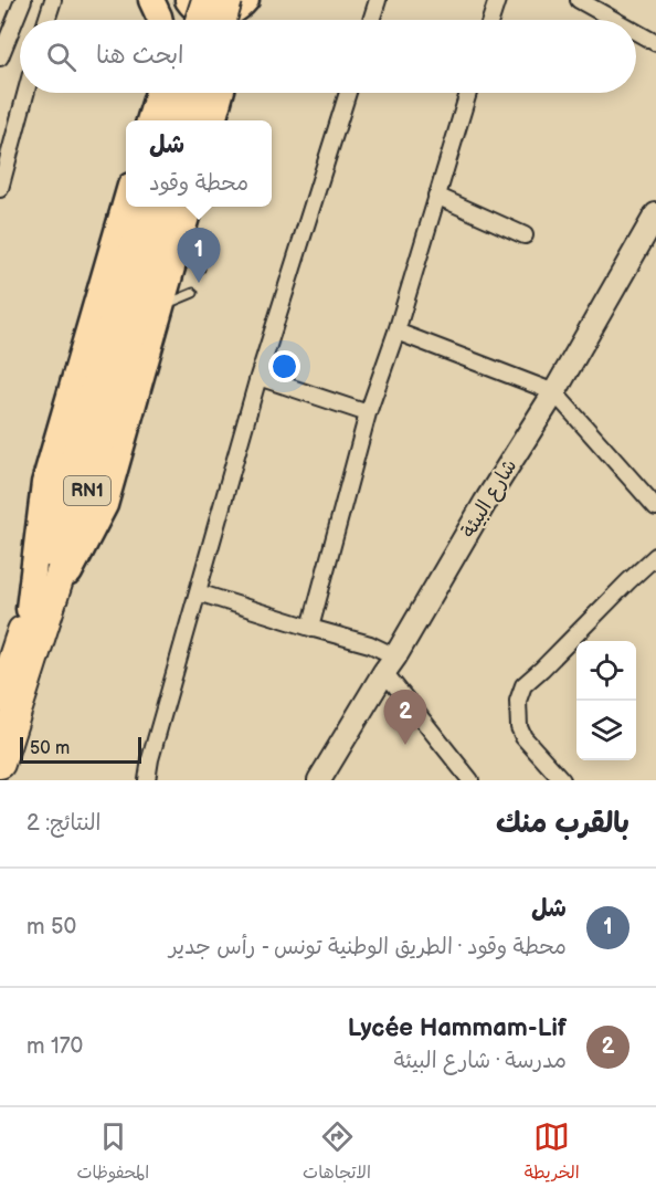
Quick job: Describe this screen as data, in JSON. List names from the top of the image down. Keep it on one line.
{"streets":{"highway":["RN1"],"main road":["شارع البيئة"]},"scale_bar":"50 m","page":{"search":"ابحث هنا","popup":["شل","محطة وقود"],"pins":["1","2"],"scale":"50 m","heading":["بالقرب منك","النتائج: 2"],"list":[{"mark":"1","name":"شل","note":"محطة وقود · الطريق الوطنية تونس - رأس جدير","value":"50 m"},{"mark":"2","name":"Lycée Hammam-Lif","note":"مدرسة · شارع البيئة","value":"170 m"}],"nav":["الخريطة","الاتجاهات","المحفوظات"]}}
